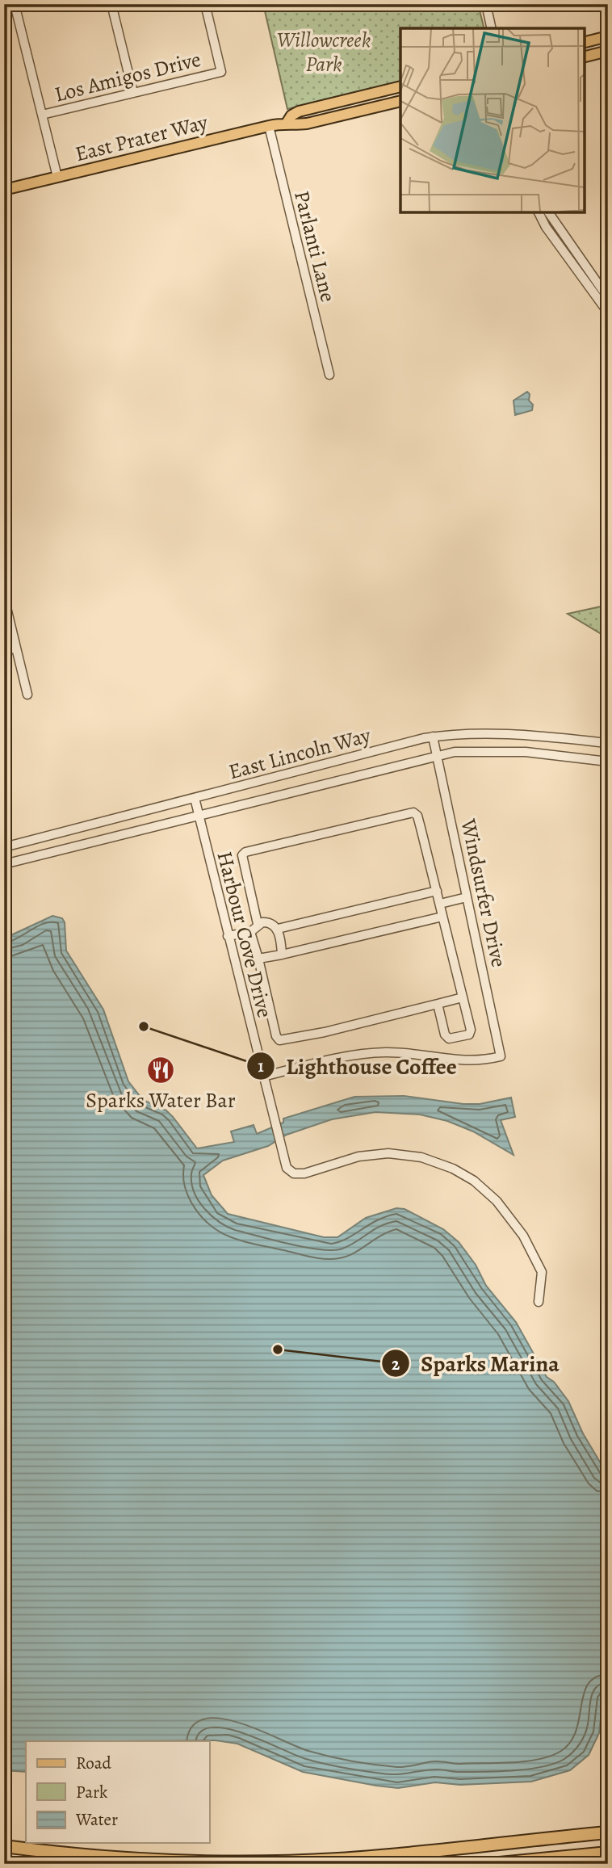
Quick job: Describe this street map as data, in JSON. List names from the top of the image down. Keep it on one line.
{"streets":{"main road":["East Prater Way"],"street":["Los Amigos Drive","Parlanti Lane","East Lincoln Way","Windsurfer Drive","Harbour Cove Drive"]},"crossings":[["East Prater Way","Parlanti Lane"],["East Lincoln Way","Windsurfer Drive"],["East Lincoln Way","Harbour Cove Drive"],["Windsurfer Drive","Harbour Cove Drive"]],"parks":["Willowcreek Park"],"places":{"other":["Lighthouse Coffee","Sparks Marina"],"restaurant":["Sparks Water Bar"]},"legend":["Road","Park","Water"]}
